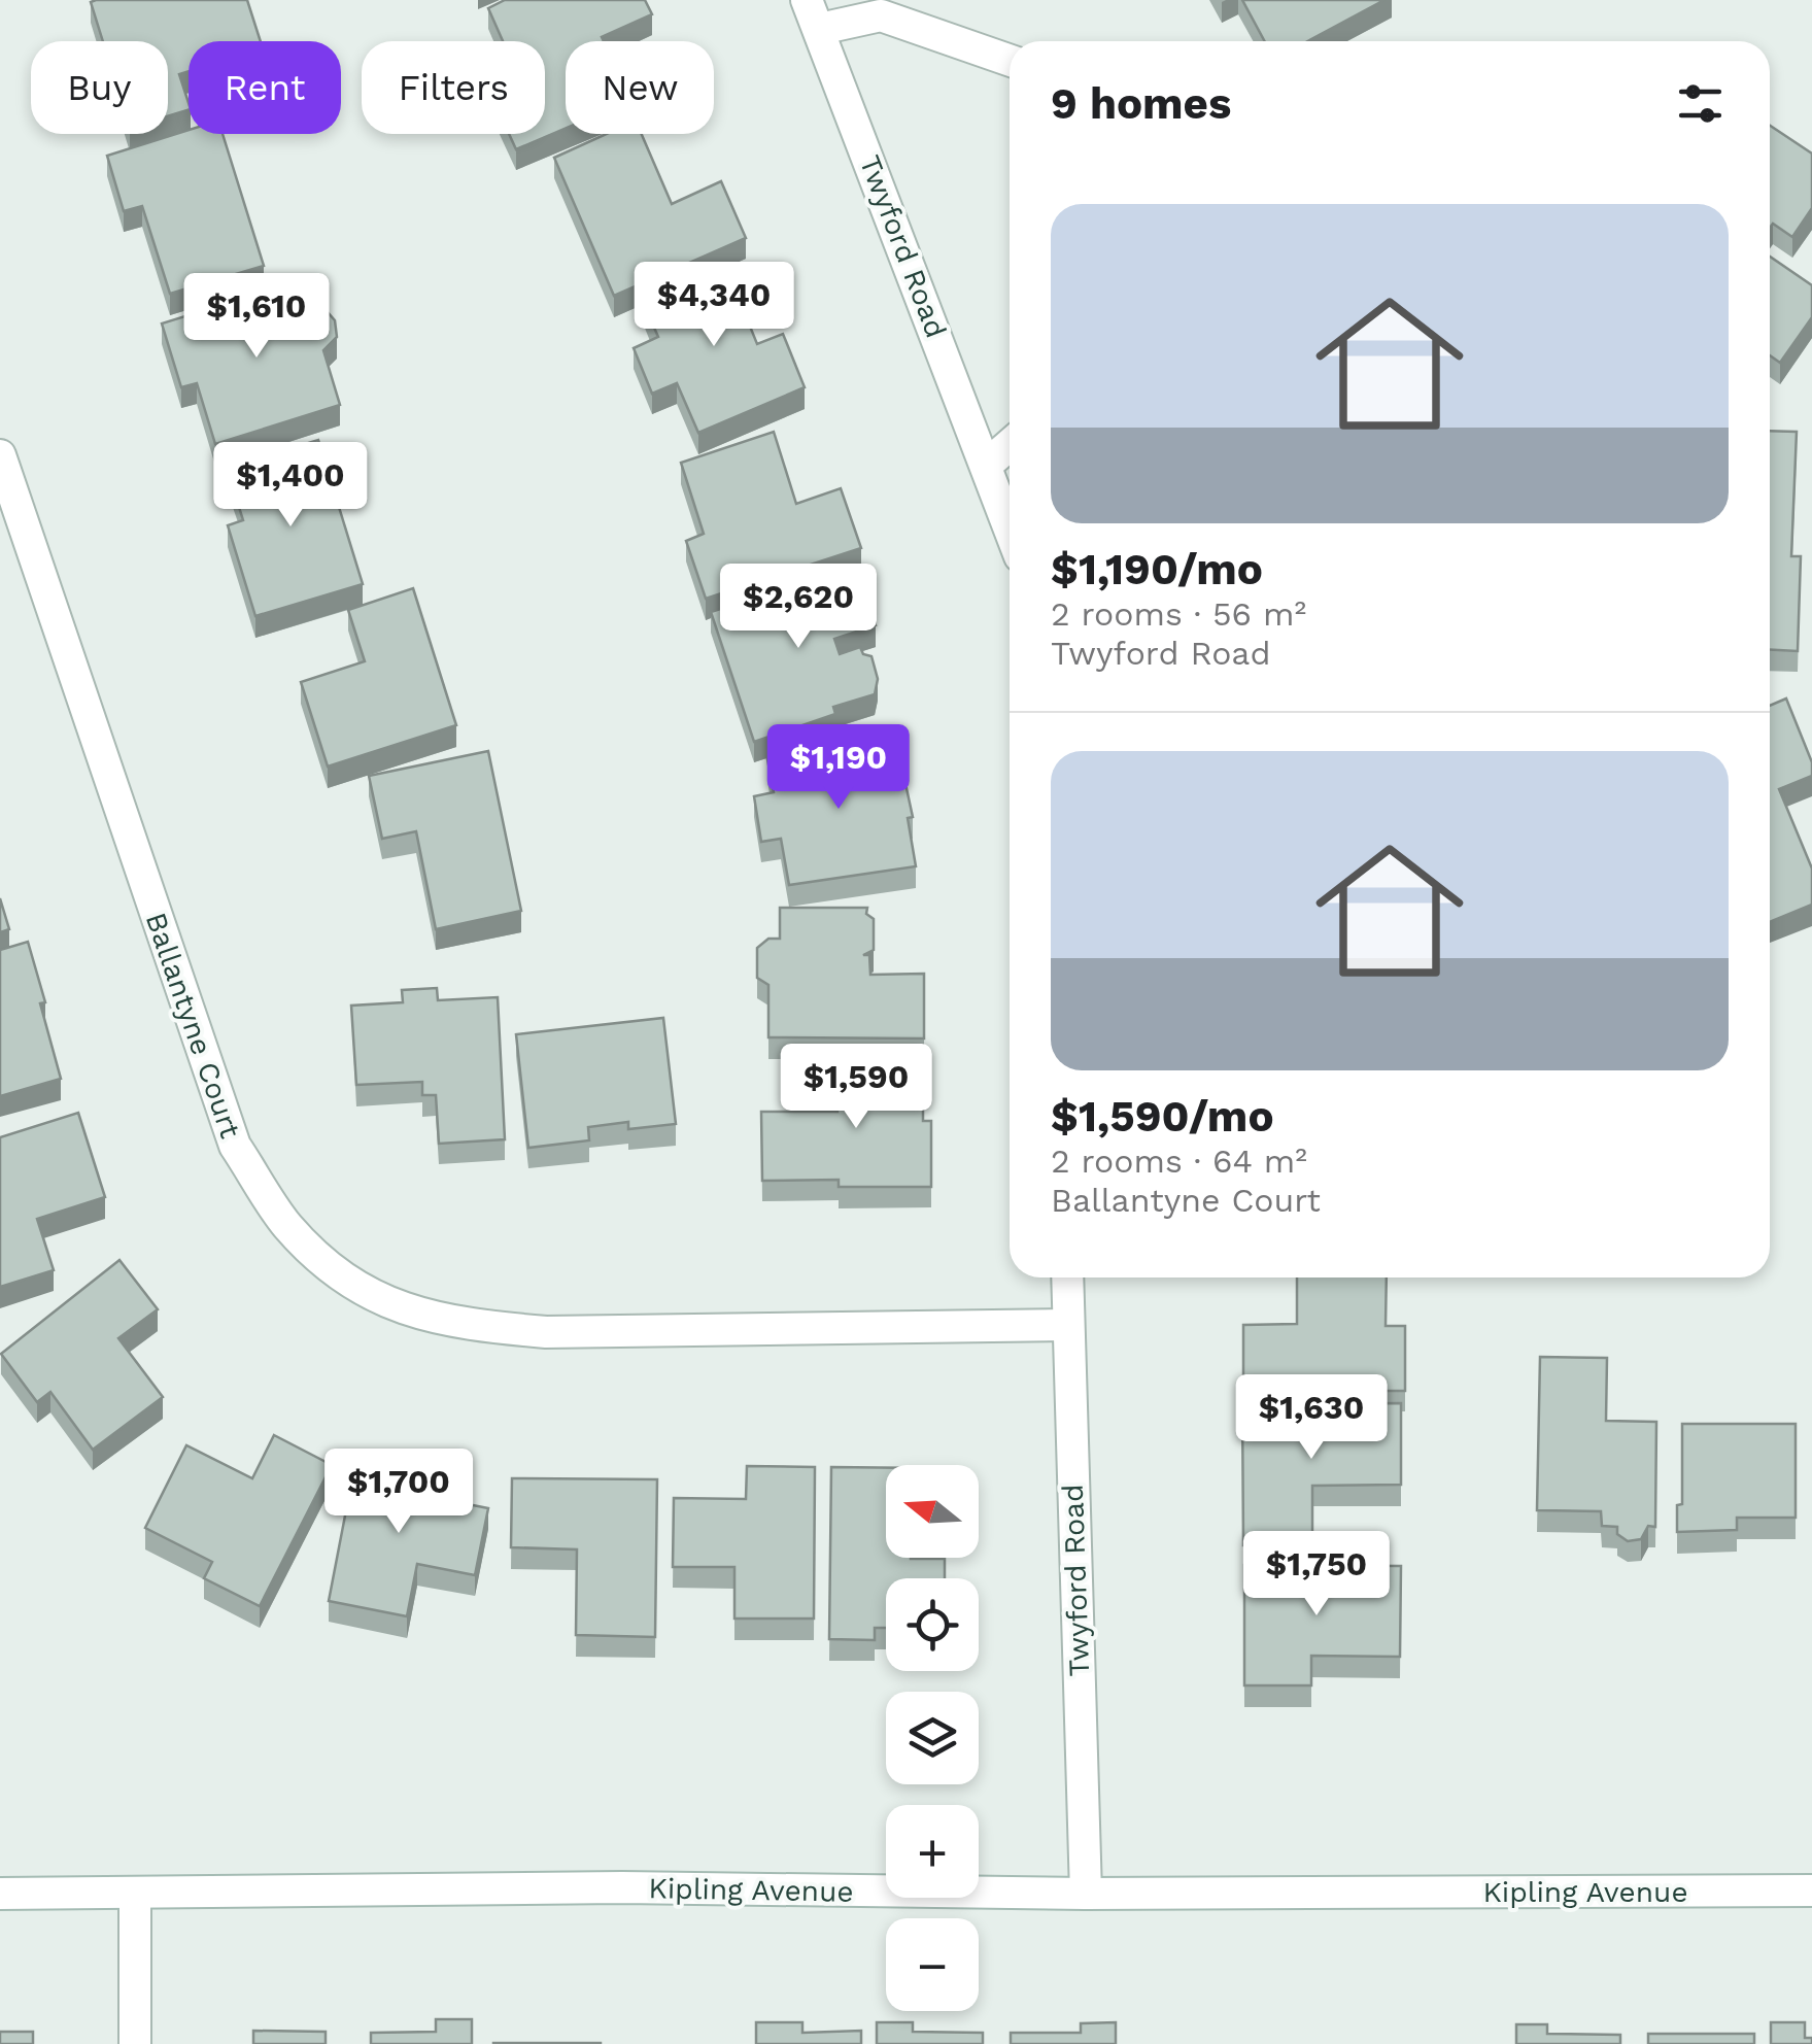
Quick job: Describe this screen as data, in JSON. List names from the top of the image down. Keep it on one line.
{"streets":{"street":["Twyford Road","Ballantyne Court","Kipling Avenue"]},"crossings":[["Twyford Road","Ballantyne Court"],["Twyford Road","Kipling Avenue"]],"north":"left","page":{"chip":["Buy","Rent","Filters","New"],"heading":"9 homes","list":[{"name":"$1,190/mo","note":"2 rooms · 56 m² · Twyford Road"},{"name":"$1,590/mo","note":"2 rooms · 64 m² · Ballantyne Court"}],"price":["$4,340","$1,610","$1,400","$2,620","$1,190","$1,590","$1,630","$1,700","$1,750"],"map_buttons":["+","−"]}}
